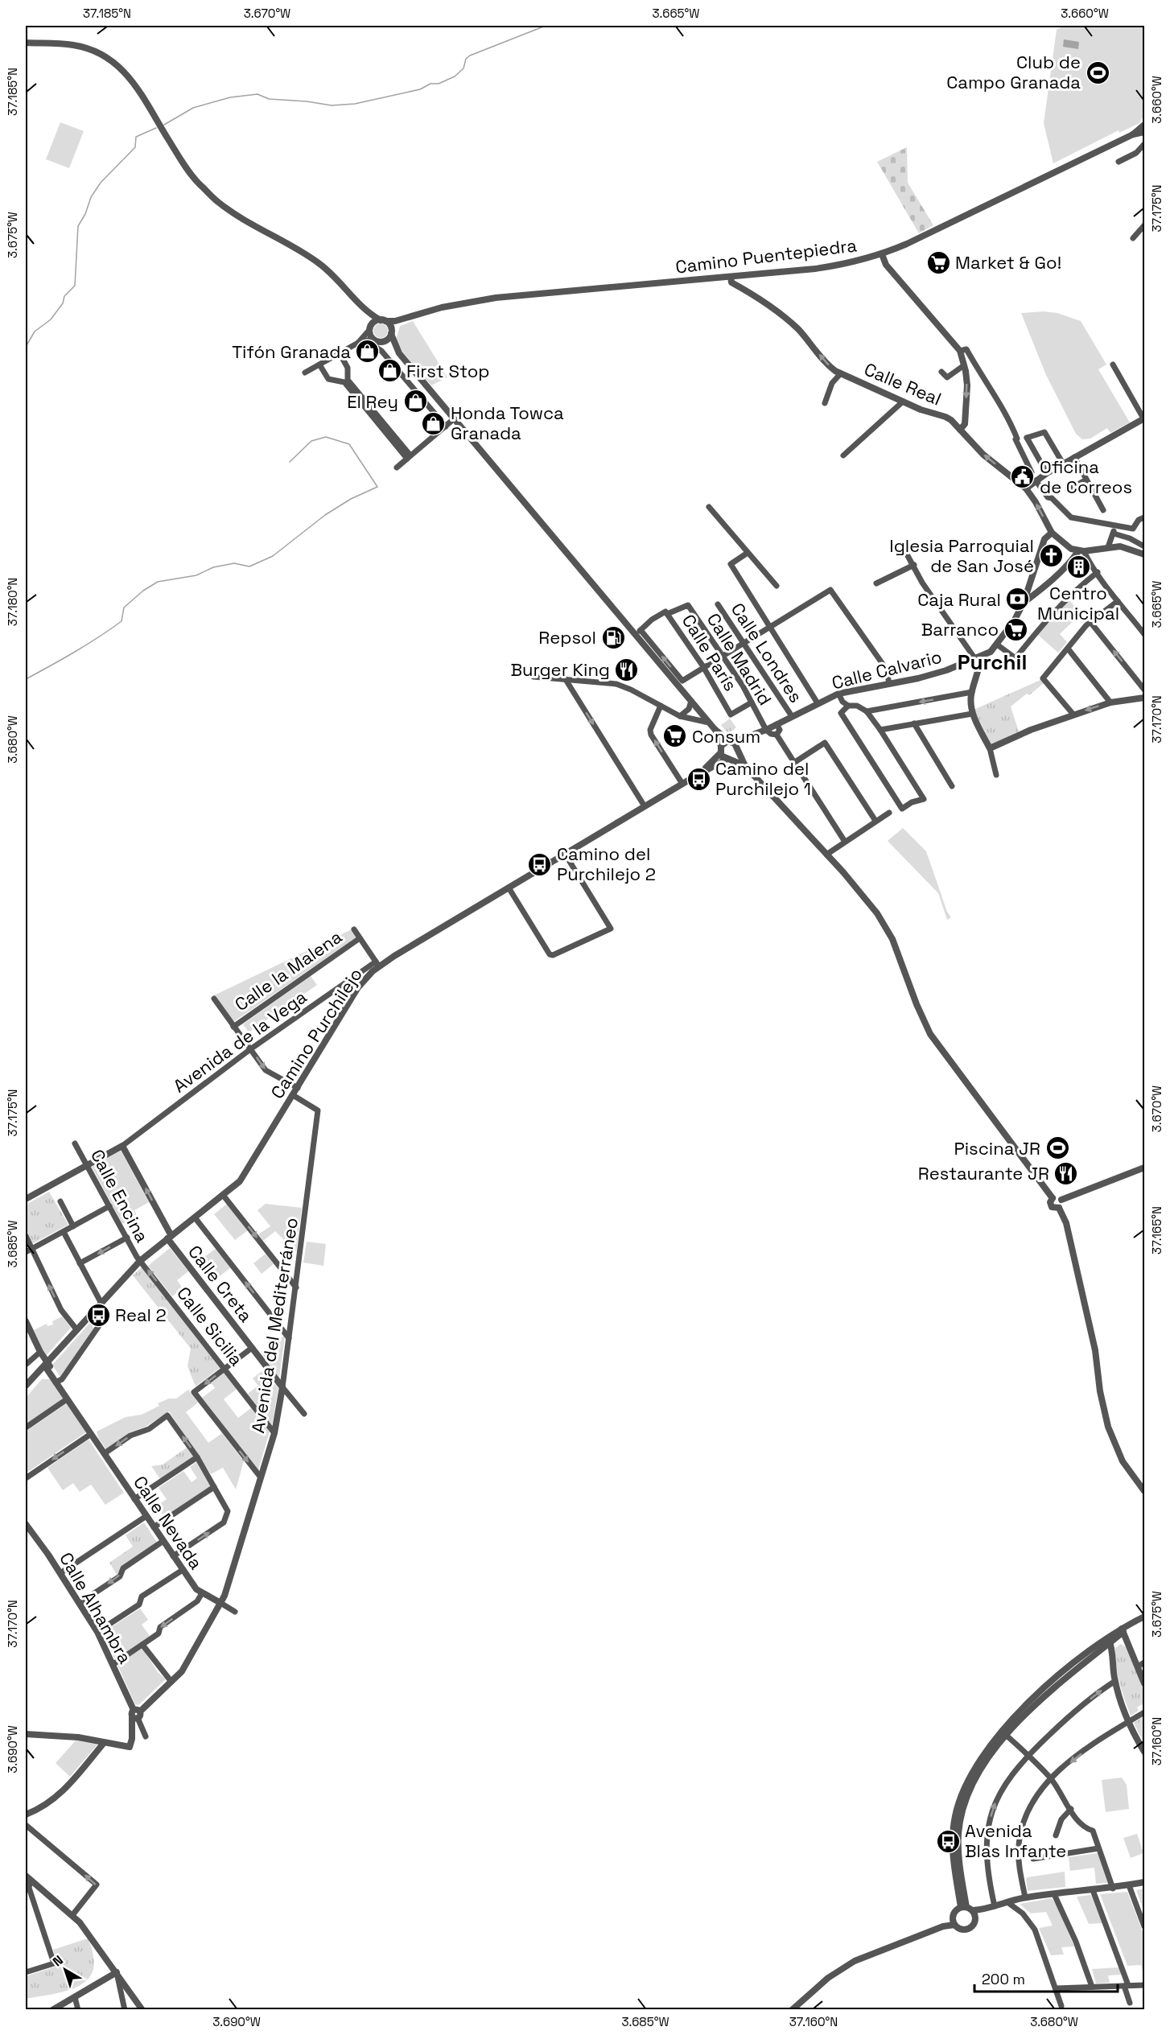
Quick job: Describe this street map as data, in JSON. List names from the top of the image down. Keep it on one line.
{"streets":{"street":["Camino Puentepiedra","Calle Real","Calle París","Calle Londres","Calle Madrid","Calle Calvario","Calle la Malena","Camino Purchilejo","Avenida de la Vega","Calle Encina","Calle Creta","Avenida del Mediterráneo","Calle Sicilia","Calle Nevada","Calle Alhambra"]},"crossings":[["Camino Puentepiedra","Calle Real"],["Calle Real","Calle Calvario"],["Calle París","Calle Madrid"],["Calle Londres","Calle Calvario"],["Calle Madrid","Calle Calvario"],["Calle Calvario","Camino Purchilejo"],["Calle la Malena","Camino Purchilejo"],["Camino Purchilejo","Avenida de la Vega"],["Camino Purchilejo","Calle Encina"],["Camino Purchilejo","Calle Creta"],["Camino Purchilejo","Avenida del Mediterráneo"],["Camino Purchilejo","Calle Sicilia"],["Avenida de la Vega","Calle Creta"],["Calle Encina","Calle Sicilia"],["Calle Creta","Avenida del Mediterráneo"],["Avenida del Mediterráneo","Calle Sicilia"],["Avenida del Mediterráneo","Calle Nevada"],["Avenida del Mediterráneo","Calle Alhambra"]],"one_way":["Calle Sicilia"],"districts":["Purchil"],"places":{"sports":["Club de Campo Granada","Piscina JR"],"supermarket":["Market & Go!","Barranco","Consum"],"shop":["Tifón Granada","First Stop","El Rey","Honda Towca Granada"],"public building":["Oficina de Correos"],"church":["Iglesia Parroquial de San José"],"building":["Centro Municipal"],"bank":["Caja Rural"],"fuel station":["Repsol"],"restaurant":["Burger King","Restaurante JR"],"bus stop":["Camino del Purchilejo 1","Camino del Purchilejo 2","Real 2","Avenida Blas Infante"]},"scale_bar":"200 m","north":"top left","coordinates":["37.185°N","3.670°W","3.665°W","3.660°W","37.175°N","3.675°W","37.180°N","37.170°N","3.680°W","37.165°N","3.685°W","37.160°N","3.690°W"]}
